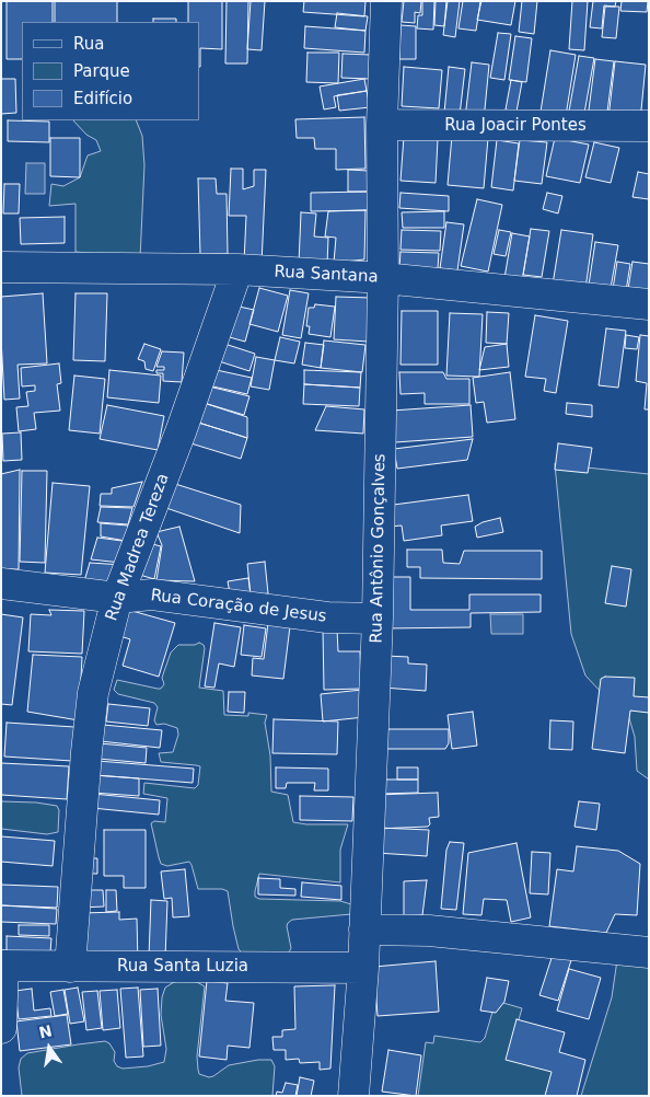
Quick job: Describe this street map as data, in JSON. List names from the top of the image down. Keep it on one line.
{"streets":{"street":["Rua Joacir Pontes","Rua Santana","Rua Madrea Tereza","Rua Antônio Gonçalves","Rua Coração de Jesus","Rua Santa Luzia"]},"crossings":[["Rua Joacir Pontes","Rua Antônio Gonçalves"],["Rua Santana","Rua Madrea Tereza"],["Rua Santana","Rua Antônio Gonçalves"],["Rua Madrea Tereza","Rua Coração de Jesus"],["Rua Madrea Tereza","Rua Santa Luzia"],["Rua Antônio Gonçalves","Rua Coração de Jesus"],["Rua Antônio Gonçalves","Rua Santa Luzia"]],"legend":["Rua","Parque","Edifício"],"north":"top"}
